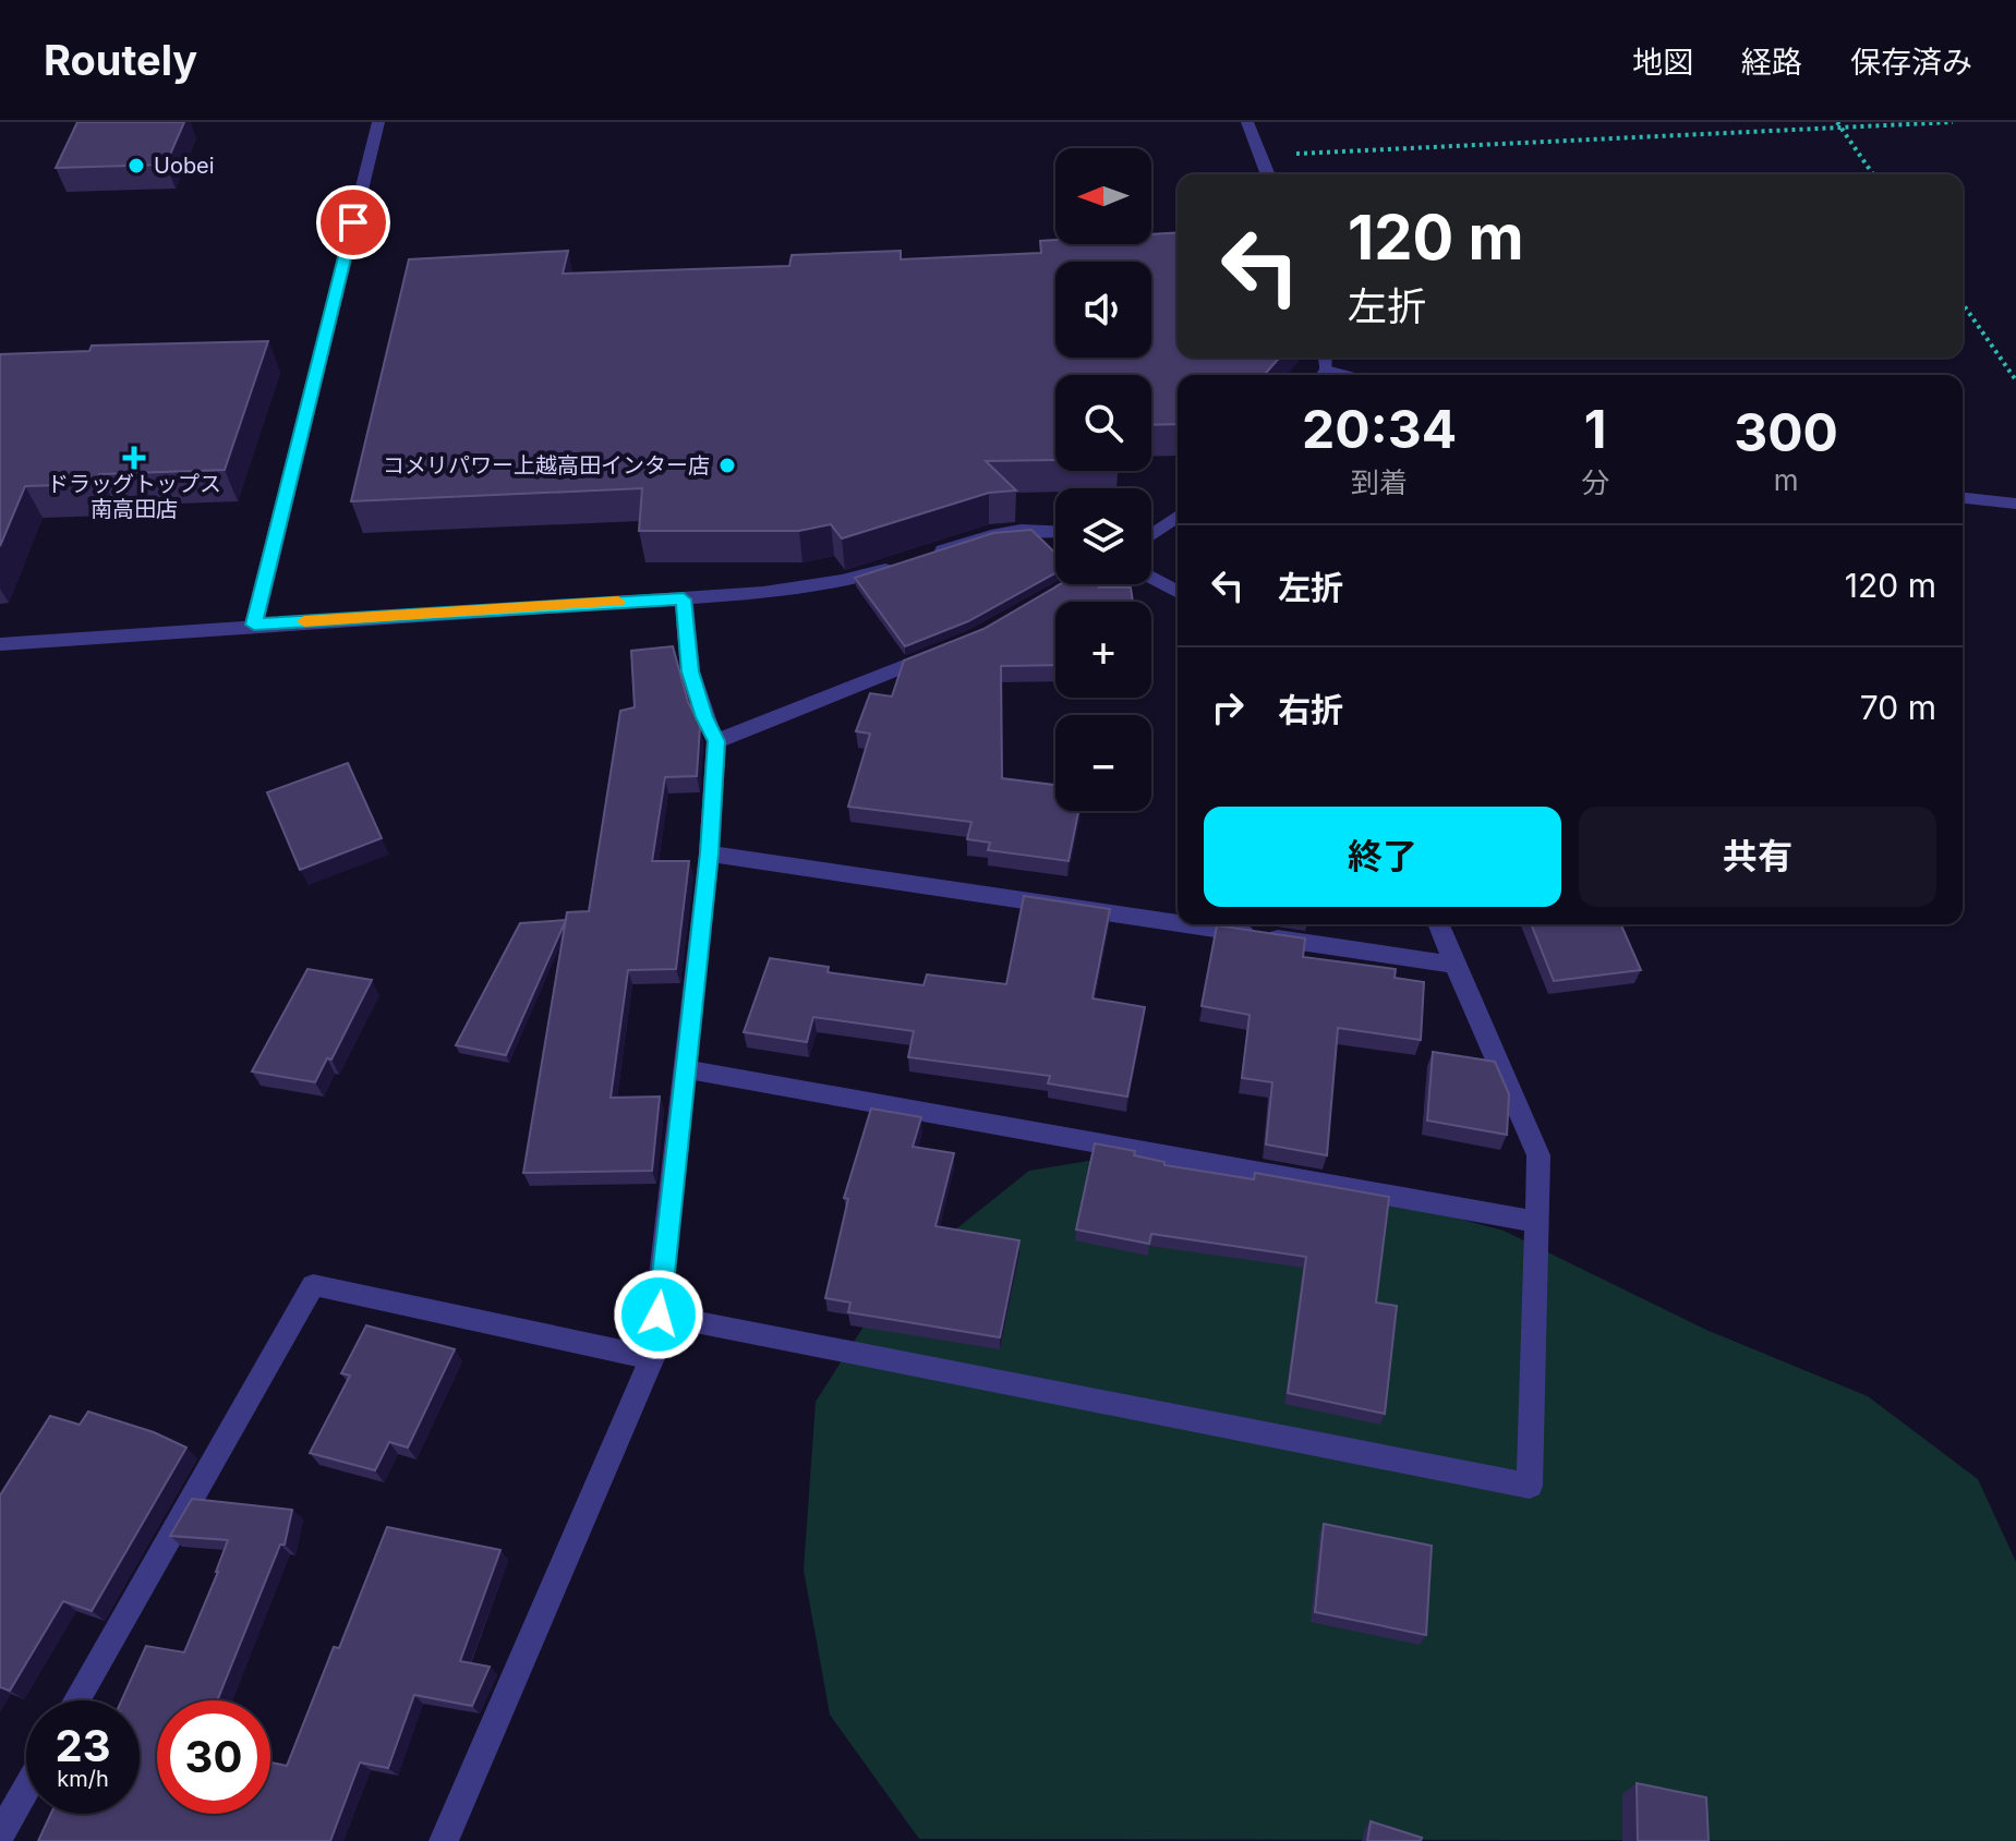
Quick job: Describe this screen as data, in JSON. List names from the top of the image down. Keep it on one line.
{"places":{"other":["Uobei","コメリパワー上越高田インター店"],"health":["ドラッグトップス 南高田店"]},"north":"left","page":{"header":"Routely","nav":["地図","経路","保存済み"],"map_buttons":["+","−"],"turn":["120 m","左折"],"eta":["20:34","到着","1","分","300","m"],"list":[{"name":"左折","value":"120 m"},{"name":"右折","value":"70 m"}],"buttons":["終了","共有"],"speed":"23 km/h","limit":"30"}}
